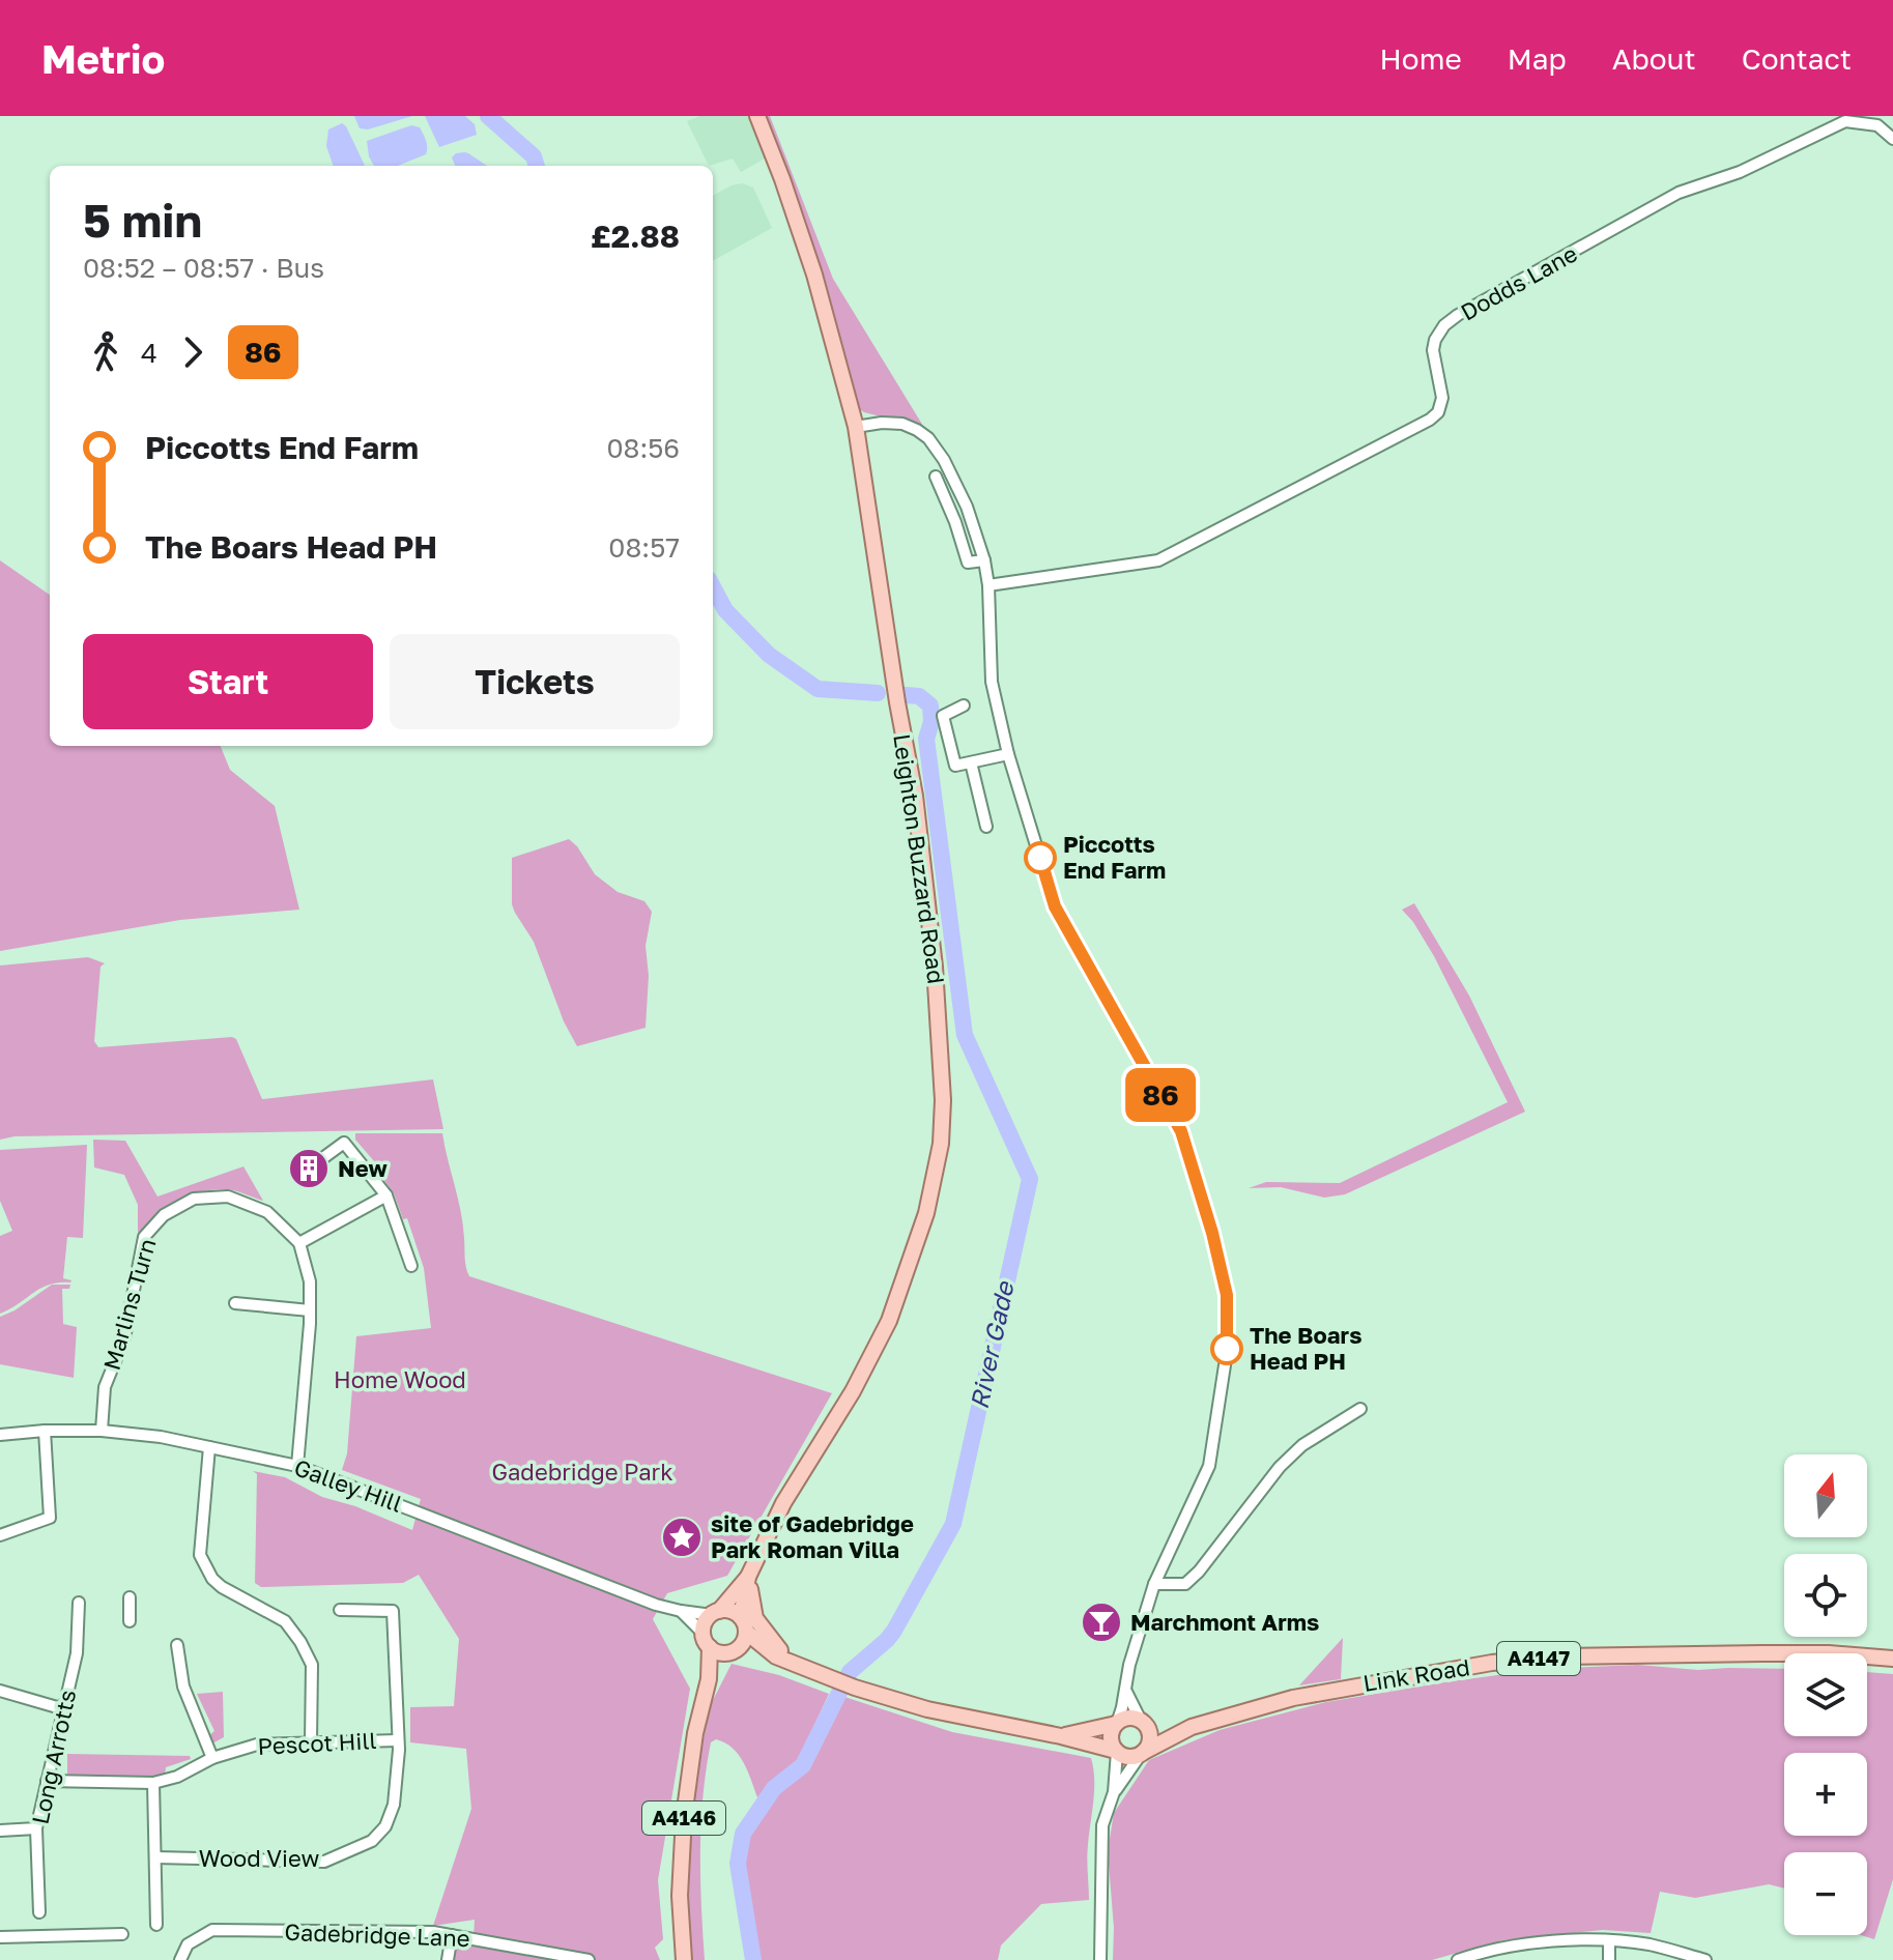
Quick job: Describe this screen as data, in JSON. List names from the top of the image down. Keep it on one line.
{"streets":{"main road":["Leighton Buzzard Road","A4147","Link Road","A4146"],"street":["Dodds Lane","Marlins Turn","Galley Hill","Pescot Hill","Long Arrotts","Wood View","Gadebridge Lane"]},"crossings":[["Leighton Buzzard Road","Galley Hill"],["Leighton Buzzard Road","Link Road"],["Leighton Buzzard Road","A4146"],["Marlins Turn","Galley Hill"],["Galley Hill","Link Road"],["Galley Hill","A4146"],["Link Road","A4146"],["Pescot Hill","Long Arrotts"],["Pescot Hill","Wood View"]],"water":["River Gade"],"parks":["Home Wood","Gadebridge Park"],"places":{"other":["Piccotts End Farm","The Boars Head PH"],"building":["New"],"place":["site of Gadebridge Park Roman Villa"],"bar":["Marchmont Arms"]},"lines":["bus line 86"],"north":"top","page":{"header":"Metrio","nav":["Home","Map","About","Contact"],"on_map":"86","heading":["5 min","08:52 – 08:57 · Bus","£2.88"],"legs":["4","86"],"list":[{"name":"Piccotts End Farm","value":"08:56"},{"name":"The Boars Head PH","value":"08:57"}],"buttons":["Start","Tickets"],"map_buttons":["+","−"]}}
